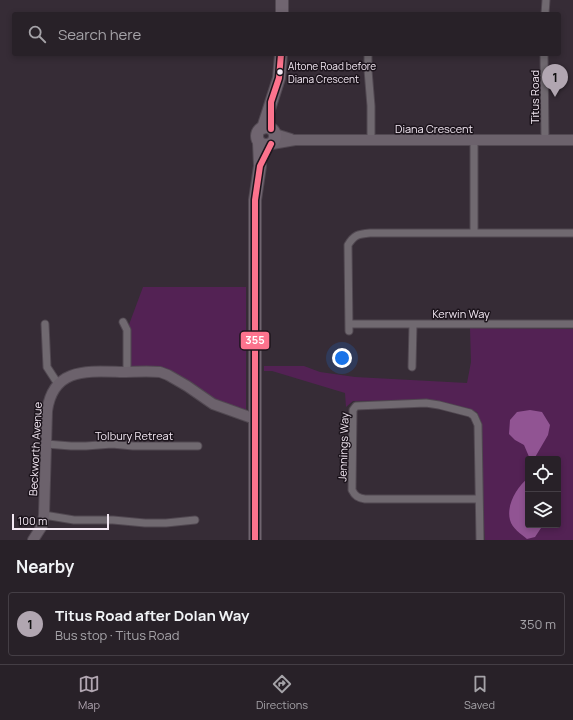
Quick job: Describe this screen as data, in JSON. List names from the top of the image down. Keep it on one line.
{"streets":{"street":["Titus Road","Diana Crescent","Kerwin Way","Tolbury Retreat","Jennings Way","Beckworth Avenue"]},"crossings":[["Titus Road","Diana Crescent"],["Tolbury Retreat","Beckworth Avenue"]],"places":["Altone Road before Diana Crescent"],"lines":["transit line 355"],"scale_bar":"100 m","page":{"search":"Search here","pins":"1","scale":"100 m","heading":"Nearby","list":[{"mark":"1","name":"Titus Road after Dolan Way","note":"Bus stop · Titus Road","value":"350 m"}],"nav":["Map","Directions","Saved"]}}
